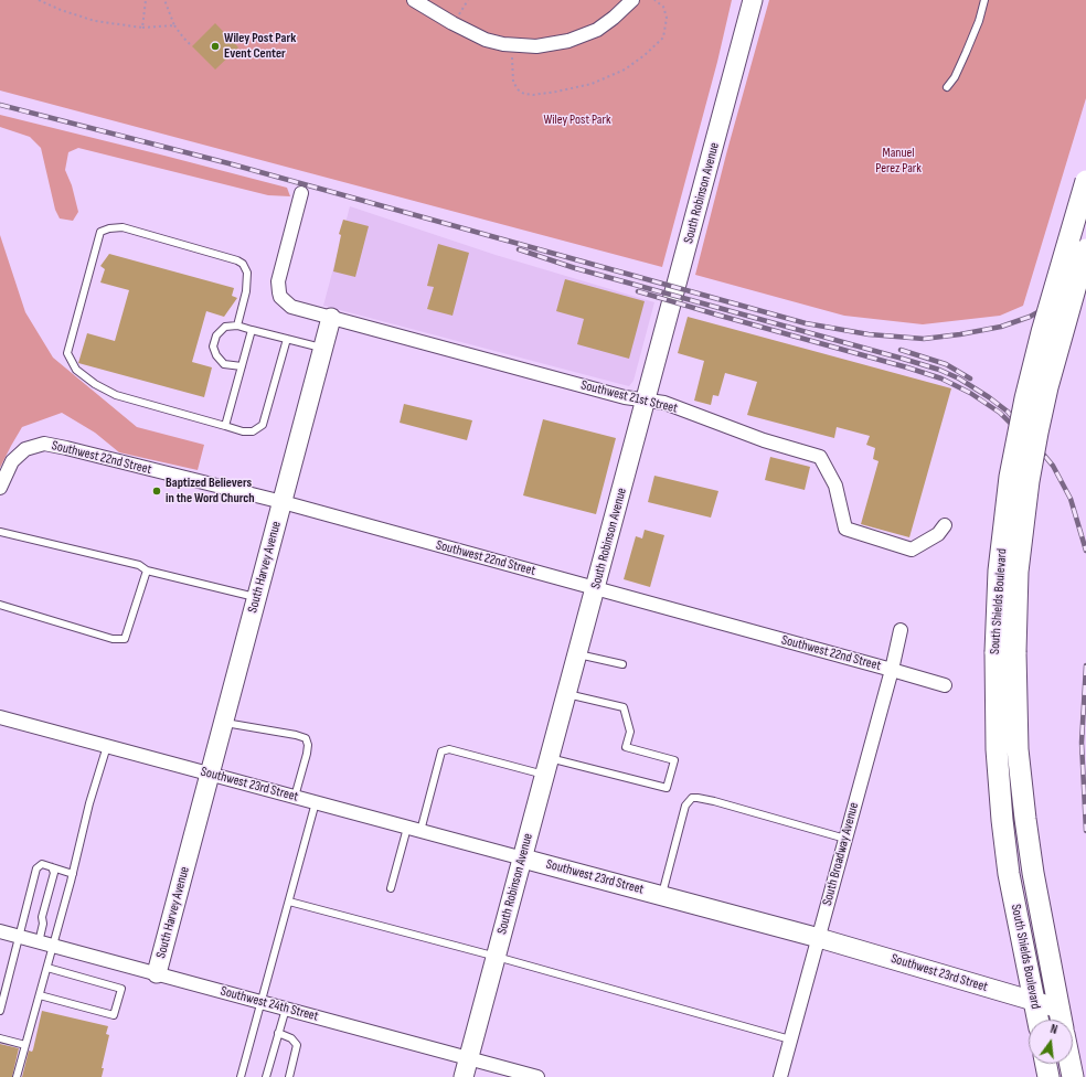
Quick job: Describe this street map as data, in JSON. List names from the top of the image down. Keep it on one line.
{"streets":{"main road":["South Shields Boulevard"],"street":["South Robinson Avenue","Southwest 21st Street","Southwest 22nd Street","South Harvey Avenue","Southwest 23rd Street","South Broadway Avenue","Southwest 24th Street"]},"crossings":[["South Robinson Avenue","Southwest 21st Street"],["South Robinson Avenue","Southwest 22nd Street"],["South Robinson Avenue","Southwest 23rd Street"],["South Robinson Avenue","Southwest 24th Street"],["Southwest 21st Street","South Harvey Avenue"],["Southwest 22nd Street","South Harvey Avenue"],["Southwest 22nd Street","South Broadway Avenue"],["South Harvey Avenue","Southwest 23rd Street"],["South Harvey Avenue","Southwest 24th Street"],["South Shields Boulevard","Southwest 23rd Street"],["Southwest 23rd Street","South Broadway Avenue"]],"parks":["Wiley Post Park","Manuel Perez Park"],"places":["Wiley Post Park Event Center","Baptized Believers in the Word Church"],"north":"top"}
